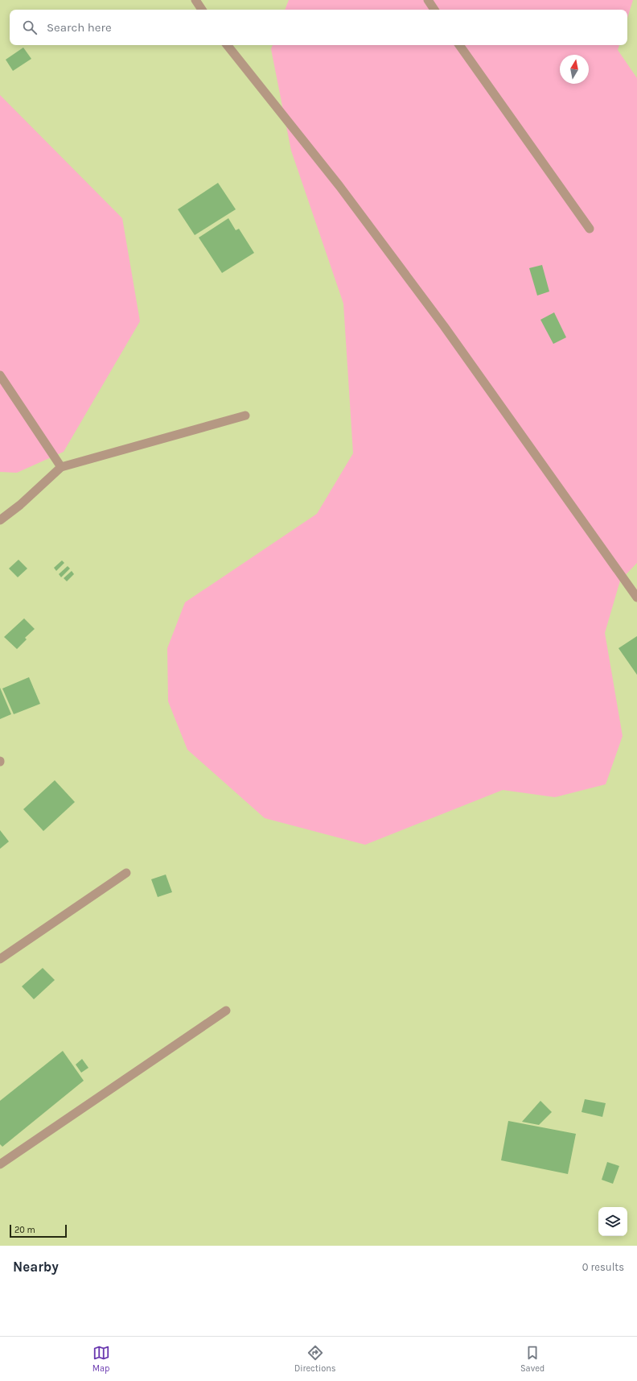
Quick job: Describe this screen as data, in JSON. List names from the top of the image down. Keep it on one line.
{"scale_bar":"20 m","north":"top","page":{"search":"Search here","scale":"20 m","heading":["Nearby","0 results"],"nav":["Map","Directions","Saved"]}}
